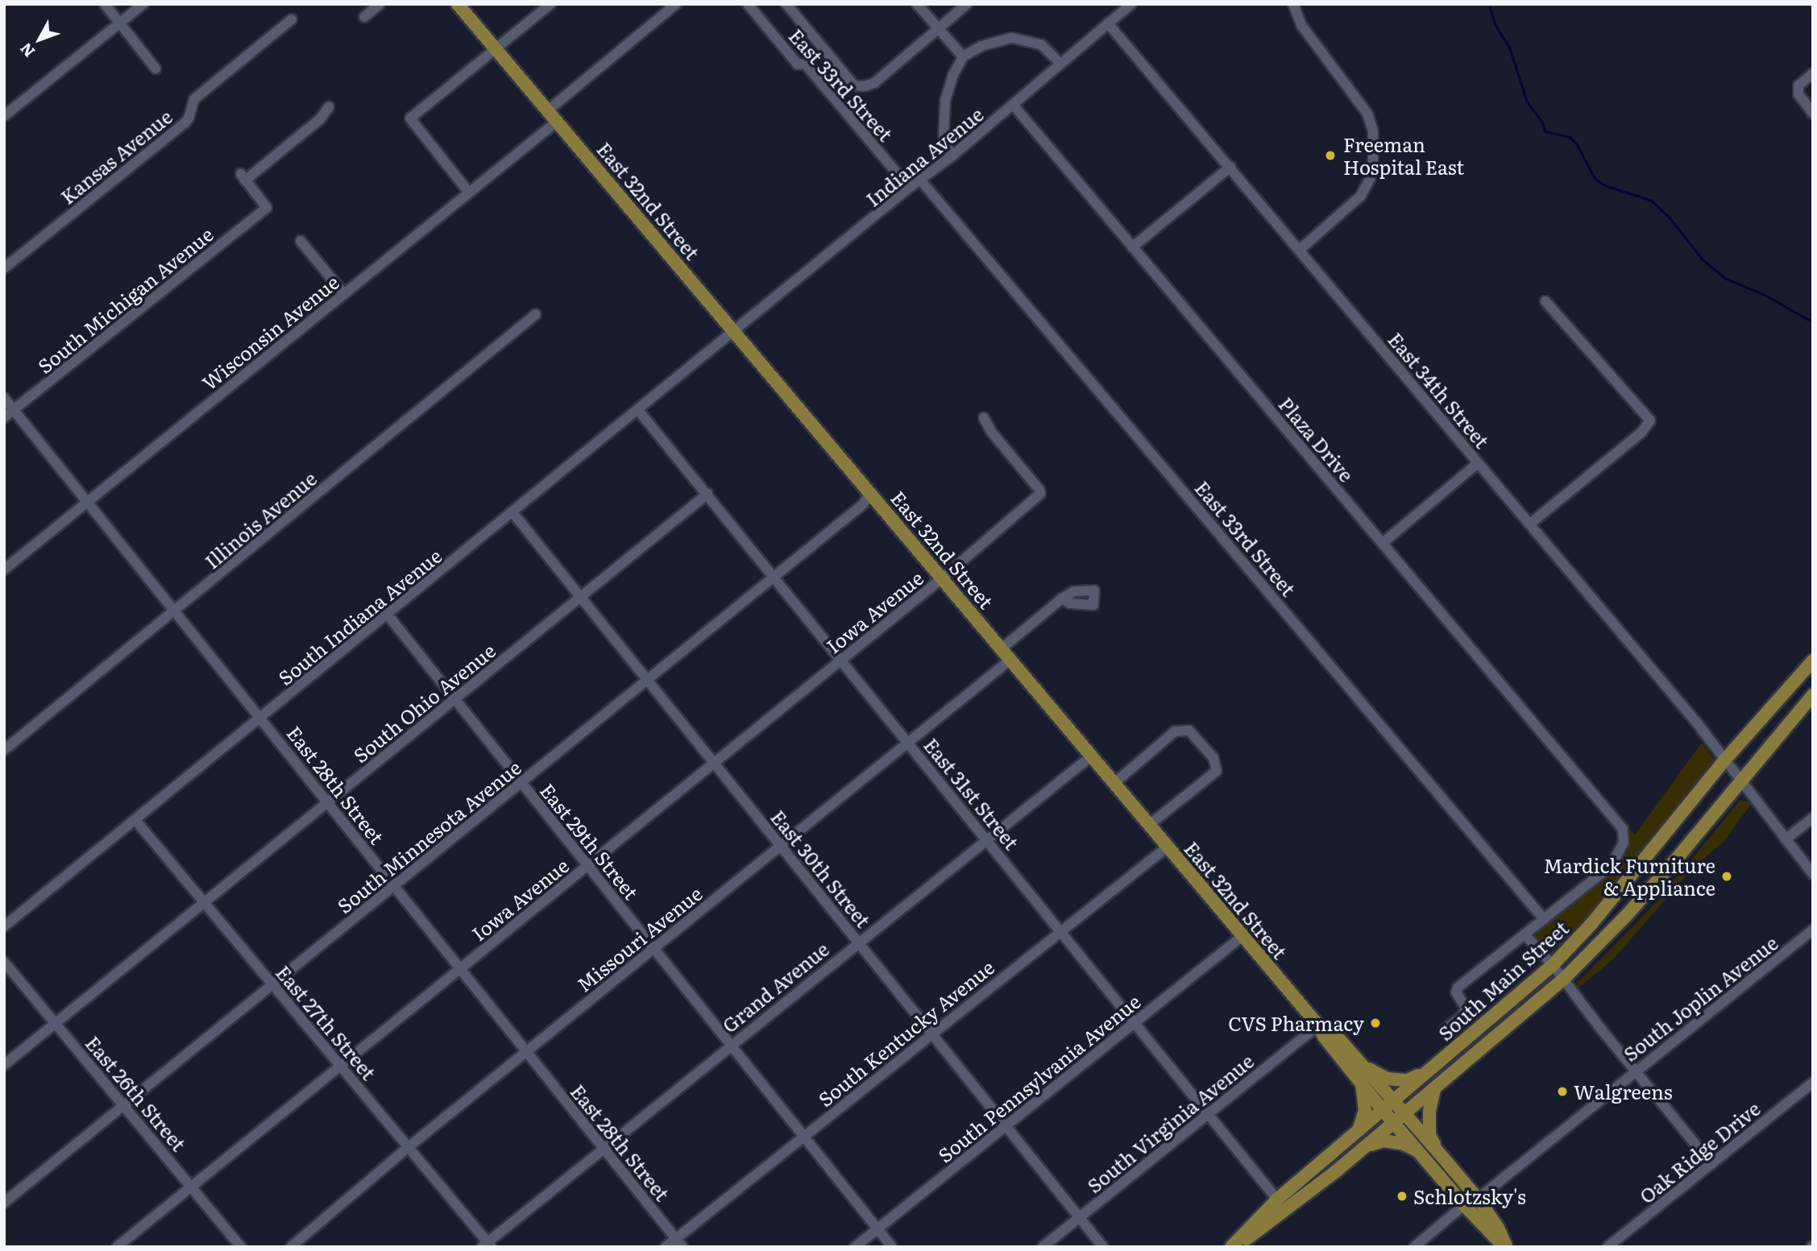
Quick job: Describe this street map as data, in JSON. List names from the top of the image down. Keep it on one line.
{"streets":{"main road":["East 32nd Street","South Main Street"],"street":["East 33rd Street","Kansas Avenue","Indiana Avenue","South Michigan Avenue","Wisconsin Avenue","East 34th Street","Plaza Drive","Illinois Avenue","Iowa Avenue","South Indiana Avenue","South Ohio Avenue","East 28th Street","East 31st Street","South Minnesota Avenue","East 29th Street","East 30th Street","Missouri Avenue","Grand Avenue","South Joplin Avenue","East 27th Street","South Kentucky Avenue","South Pennsylvania Avenue","East 26th Street","South Virginia Avenue","Oak Ridge Drive"]},"crossings":[["East 33rd Street","Indiana Avenue"],["East 33rd Street","Plaza Drive"],["Indiana Avenue","East 32nd Street"],["Indiana Avenue","East 34th Street"],["Indiana Avenue","Plaza Drive"],["Indiana Avenue","South Indiana Avenue"],["East 32nd Street","Wisconsin Avenue"],["East 32nd Street","Iowa Avenue"],["East 32nd Street","South Indiana Avenue"],["East 32nd Street","South Minnesota Avenue"],["East 32nd Street","Missouri Avenue"],["East 32nd Street","South Main Street"],["East 32nd Street","Grand Avenue"],["East 32nd Street","South Kentucky Avenue"],["East 32nd Street","South Pennsylvania Avenue"],["East 32nd Street","South Virginia Avenue"],["South Michigan Avenue","East 28th Street"],["Wisconsin Avenue","East 28th Street"],["East 34th Street","South Main Street"],["Illinois Avenue","East 28th Street"],["Iowa Avenue","East 28th Street"],["Iowa Avenue","East 31st Street"],["Iowa Avenue","East 29th Street"],["Iowa Avenue","East 30th Street"],["Iowa Avenue","East 27th Street"],["Iowa Avenue","East 26th Street"],["South Indiana Avenue","East 28th Street"],["South Indiana Avenue","East 31st Street"],["South Indiana Avenue","East 29th Street"],["South Indiana Avenue","East 30th Street"],["South Indiana Avenue","East 27th Street"],["South Ohio Avenue","East 28th Street"],["South Ohio Avenue","East 31st Street"],["South Ohio Avenue","East 29th Street"],["South Ohio Avenue","East 30th Street"],["South Ohio Avenue","East 27th Street"],["South Ohio Avenue","East 26th Street"],["East 28th Street","South Minnesota Avenue"],["East 28th Street","Missouri Avenue"],["East 28th Street","Grand Avenue"],["East 28th Street","South Kentucky Avenue"],["East 31st Street","South Minnesota Avenue"],["East 31st Street","Missouri Avenue"],["East 31st Street","South Main Street"],["East 31st Street","Grand Avenue"],["East 31st Street","South Kentucky Avenue"],["East 31st Street","South Pennsylvania Avenue"],["East 31st Street","South Virginia Avenue"],["South Minnesota Avenue","East 29th Street"],["South Minnesota Avenue","East 30th Street"],["South Minnesota Avenue","East 27th Street"],["South Minnesota Avenue","East 26th Street"],["East 29th Street","Missouri Avenue"],["East 29th Street","Grand Avenue"],["East 29th Street","South Kentucky Avenue"],["East 29th Street","South Pennsylvania Avenue"],["East 30th Street","Missouri Avenue"],["East 30th Street","Grand Avenue"],["East 30th Street","South Kentucky Avenue"],["East 30th Street","South Pennsylvania Avenue"],["East 30th Street","South Virginia Avenue"],["Missouri Avenue","East 27th Street"],["Grand Avenue","East 27th Street"]],"places":["Freeman Hospital East","Mardick Furniture & Appliance","CVS Pharmacy","Walgreens","Schlotzsky's"],"north":"bottom left"}
